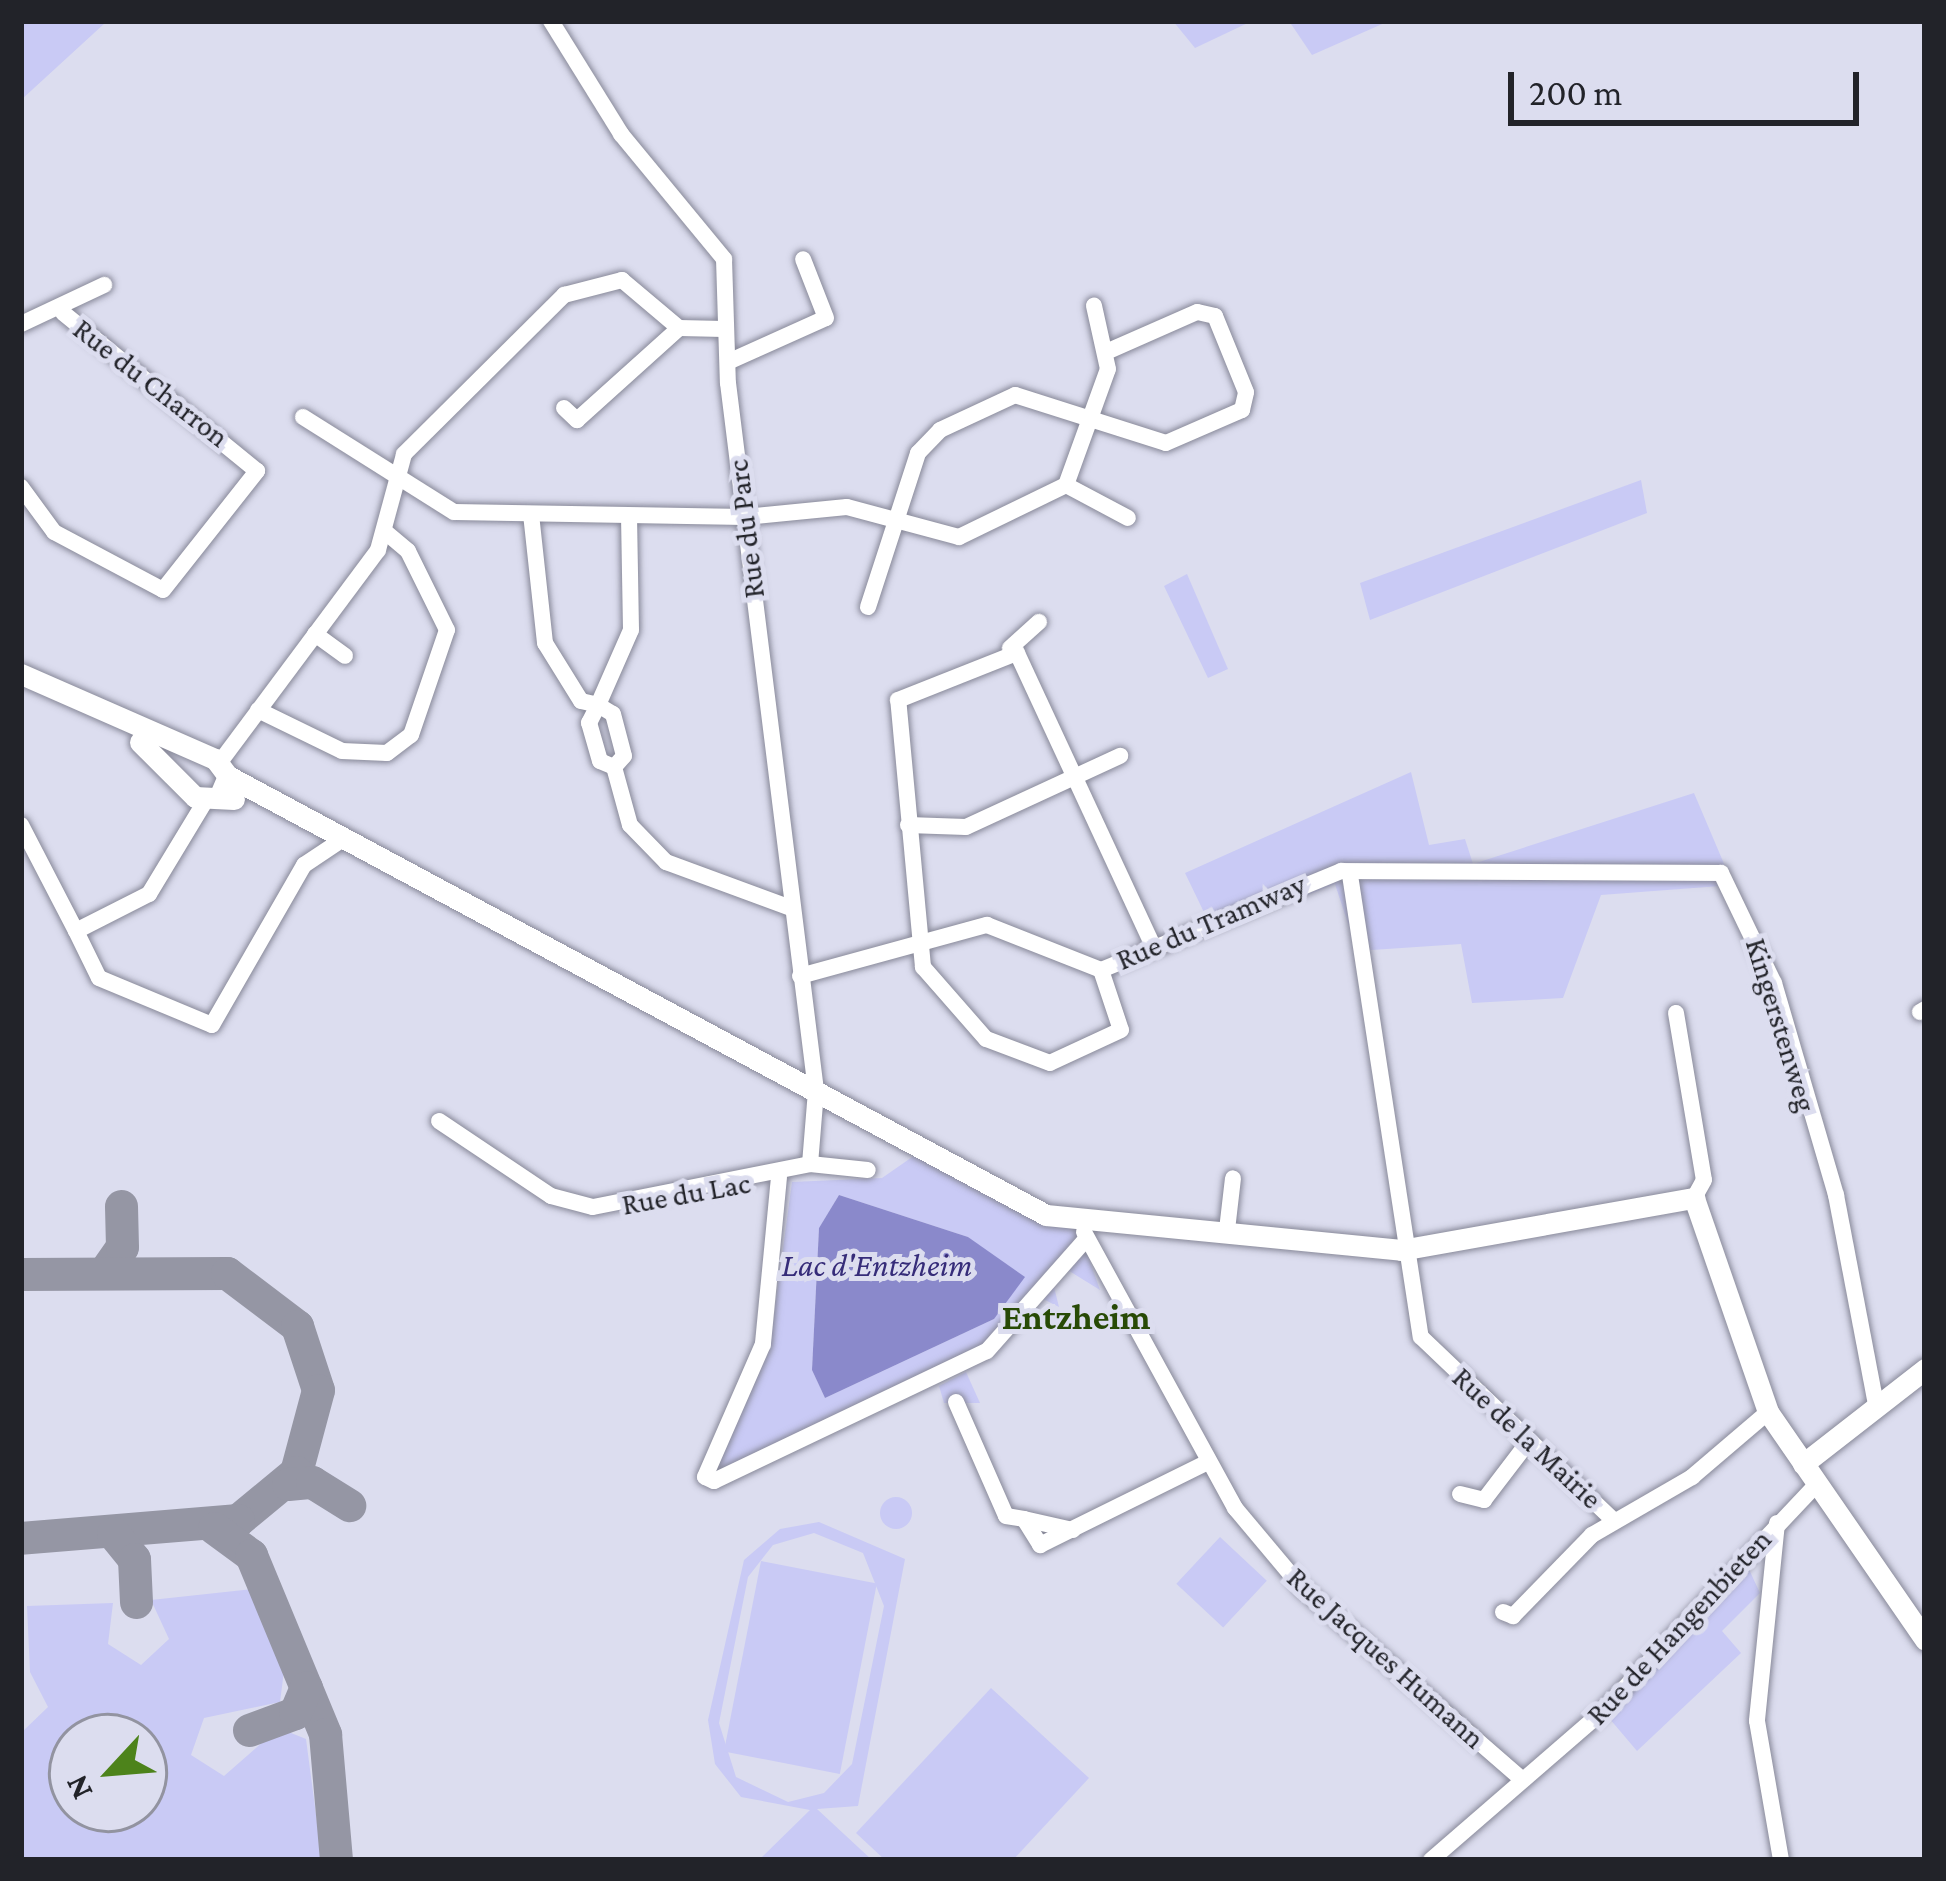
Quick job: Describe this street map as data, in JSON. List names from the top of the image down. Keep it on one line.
{"streets":{"street":["Rue du Charron","Rue du Parc","Rue du Tramway","Kingerstenweg","Rue du Lac","Rue de la Mairie","Rue de Hangenbieten","Rue Jacques Humann"]},"crossings":[["Rue du Parc","Rue du Tramway"],["Rue du Tramway","Kingerstenweg"],["Rue du Tramway","Rue de la Mairie"],["Kingerstenweg","Rue de la Mairie"],["Rue de Hangenbieten","Rue Jacques Humann"]],"districts":["Entzheim"],"water":["Lac d'Entzheim"],"scale_bar":"200 m","north":"bottom left"}
